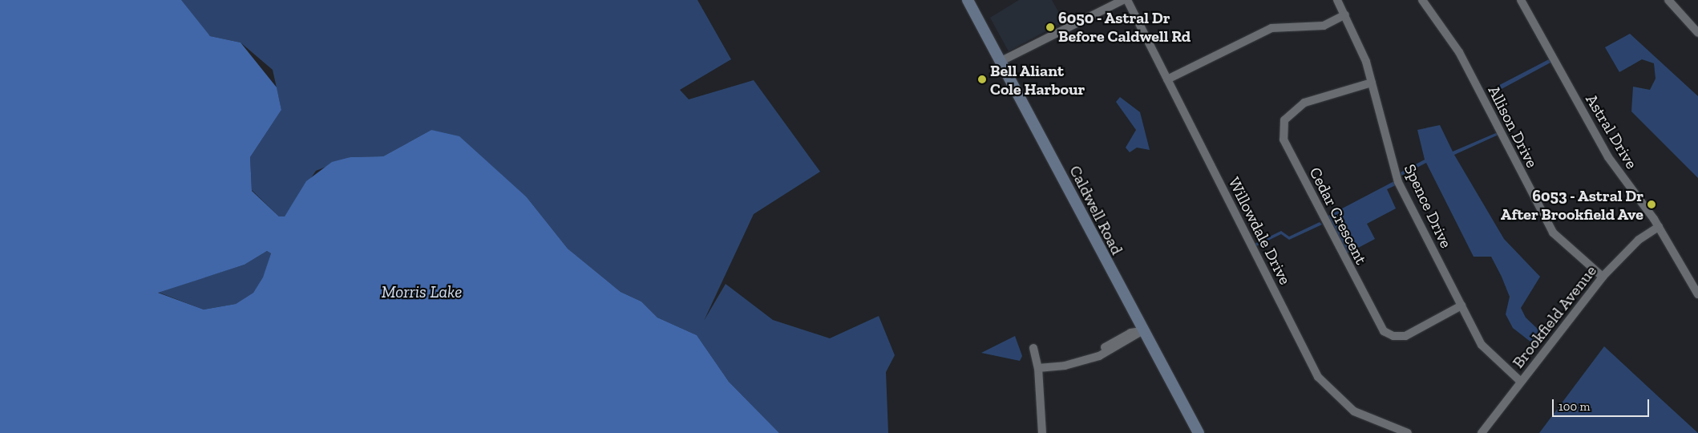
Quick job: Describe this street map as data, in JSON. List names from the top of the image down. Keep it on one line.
{"streets":{"street":["Allison Drive","Astral Drive","Spence Drive","Caldwell Road","Cedar Crescent","Willowdale Drive","Brookfield Avenue"]},"crossings":[["Allison Drive","Brookfield Avenue"],["Astral Drive","Brookfield Avenue"],["Spence Drive","Cedar Crescent"],["Spence Drive","Brookfield Avenue"]],"water":["Morris Lake"],"places":["6050 - Astral Dr Before Caldwell Rd","Bell Aliant Cole Harbour","6053 - Astral Dr After Brookfield Ave"],"scale_bar":"100 m"}
